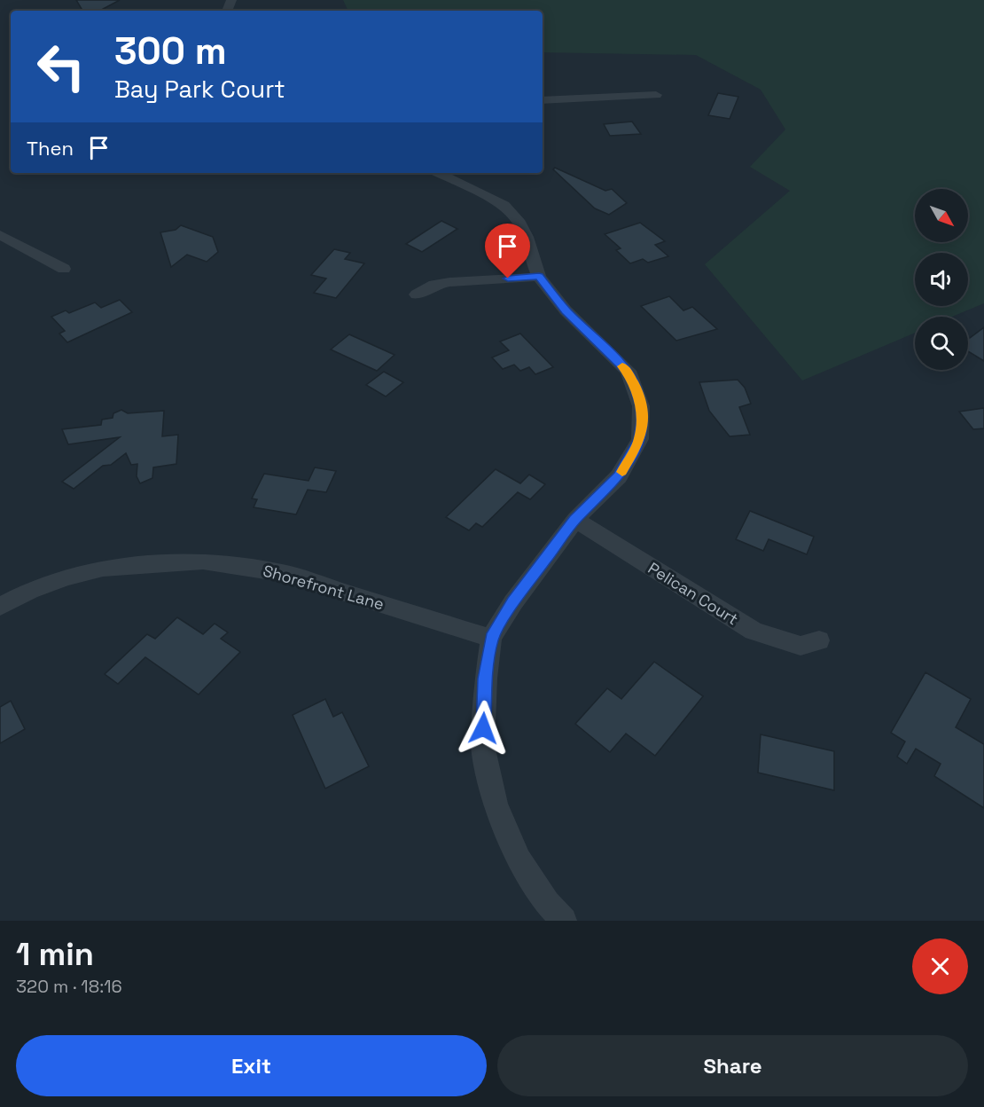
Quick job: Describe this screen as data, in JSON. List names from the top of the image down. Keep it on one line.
{"streets":{"street":["Shorefront Lane","Pelican Court"]},"north":"bottom right","page":{"turn":["300 m","Bay Park Court"],"then":"Then","heading":["1 min","320 m · 18:16"],"buttons":["Exit","Share"]}}
